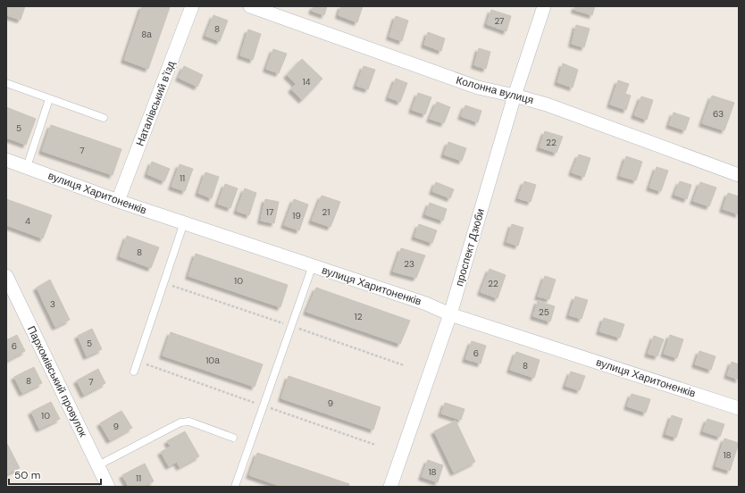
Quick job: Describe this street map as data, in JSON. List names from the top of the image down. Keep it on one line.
{"streets":{"street":["Колонна вулиця","Наталівський в'їзд","вулиця Харитоненків","проспект Дзюби","Пархомівський провулок"]},"crossings":[["Колонна вулиця","проспект Дзюби"],["Наталівський в'їзд","вулиця Харитоненків"],["вулиця Харитоненків","проспект Дзюби"]],"house_numbers":["27","8","8а","14","63","5","22","7","11","17","21","19","4","8","23","10","22","3","25","12","5","6","6","10а","8","8","7","9","10","9","18","18","11"],"scale_bar":"50 m"}
